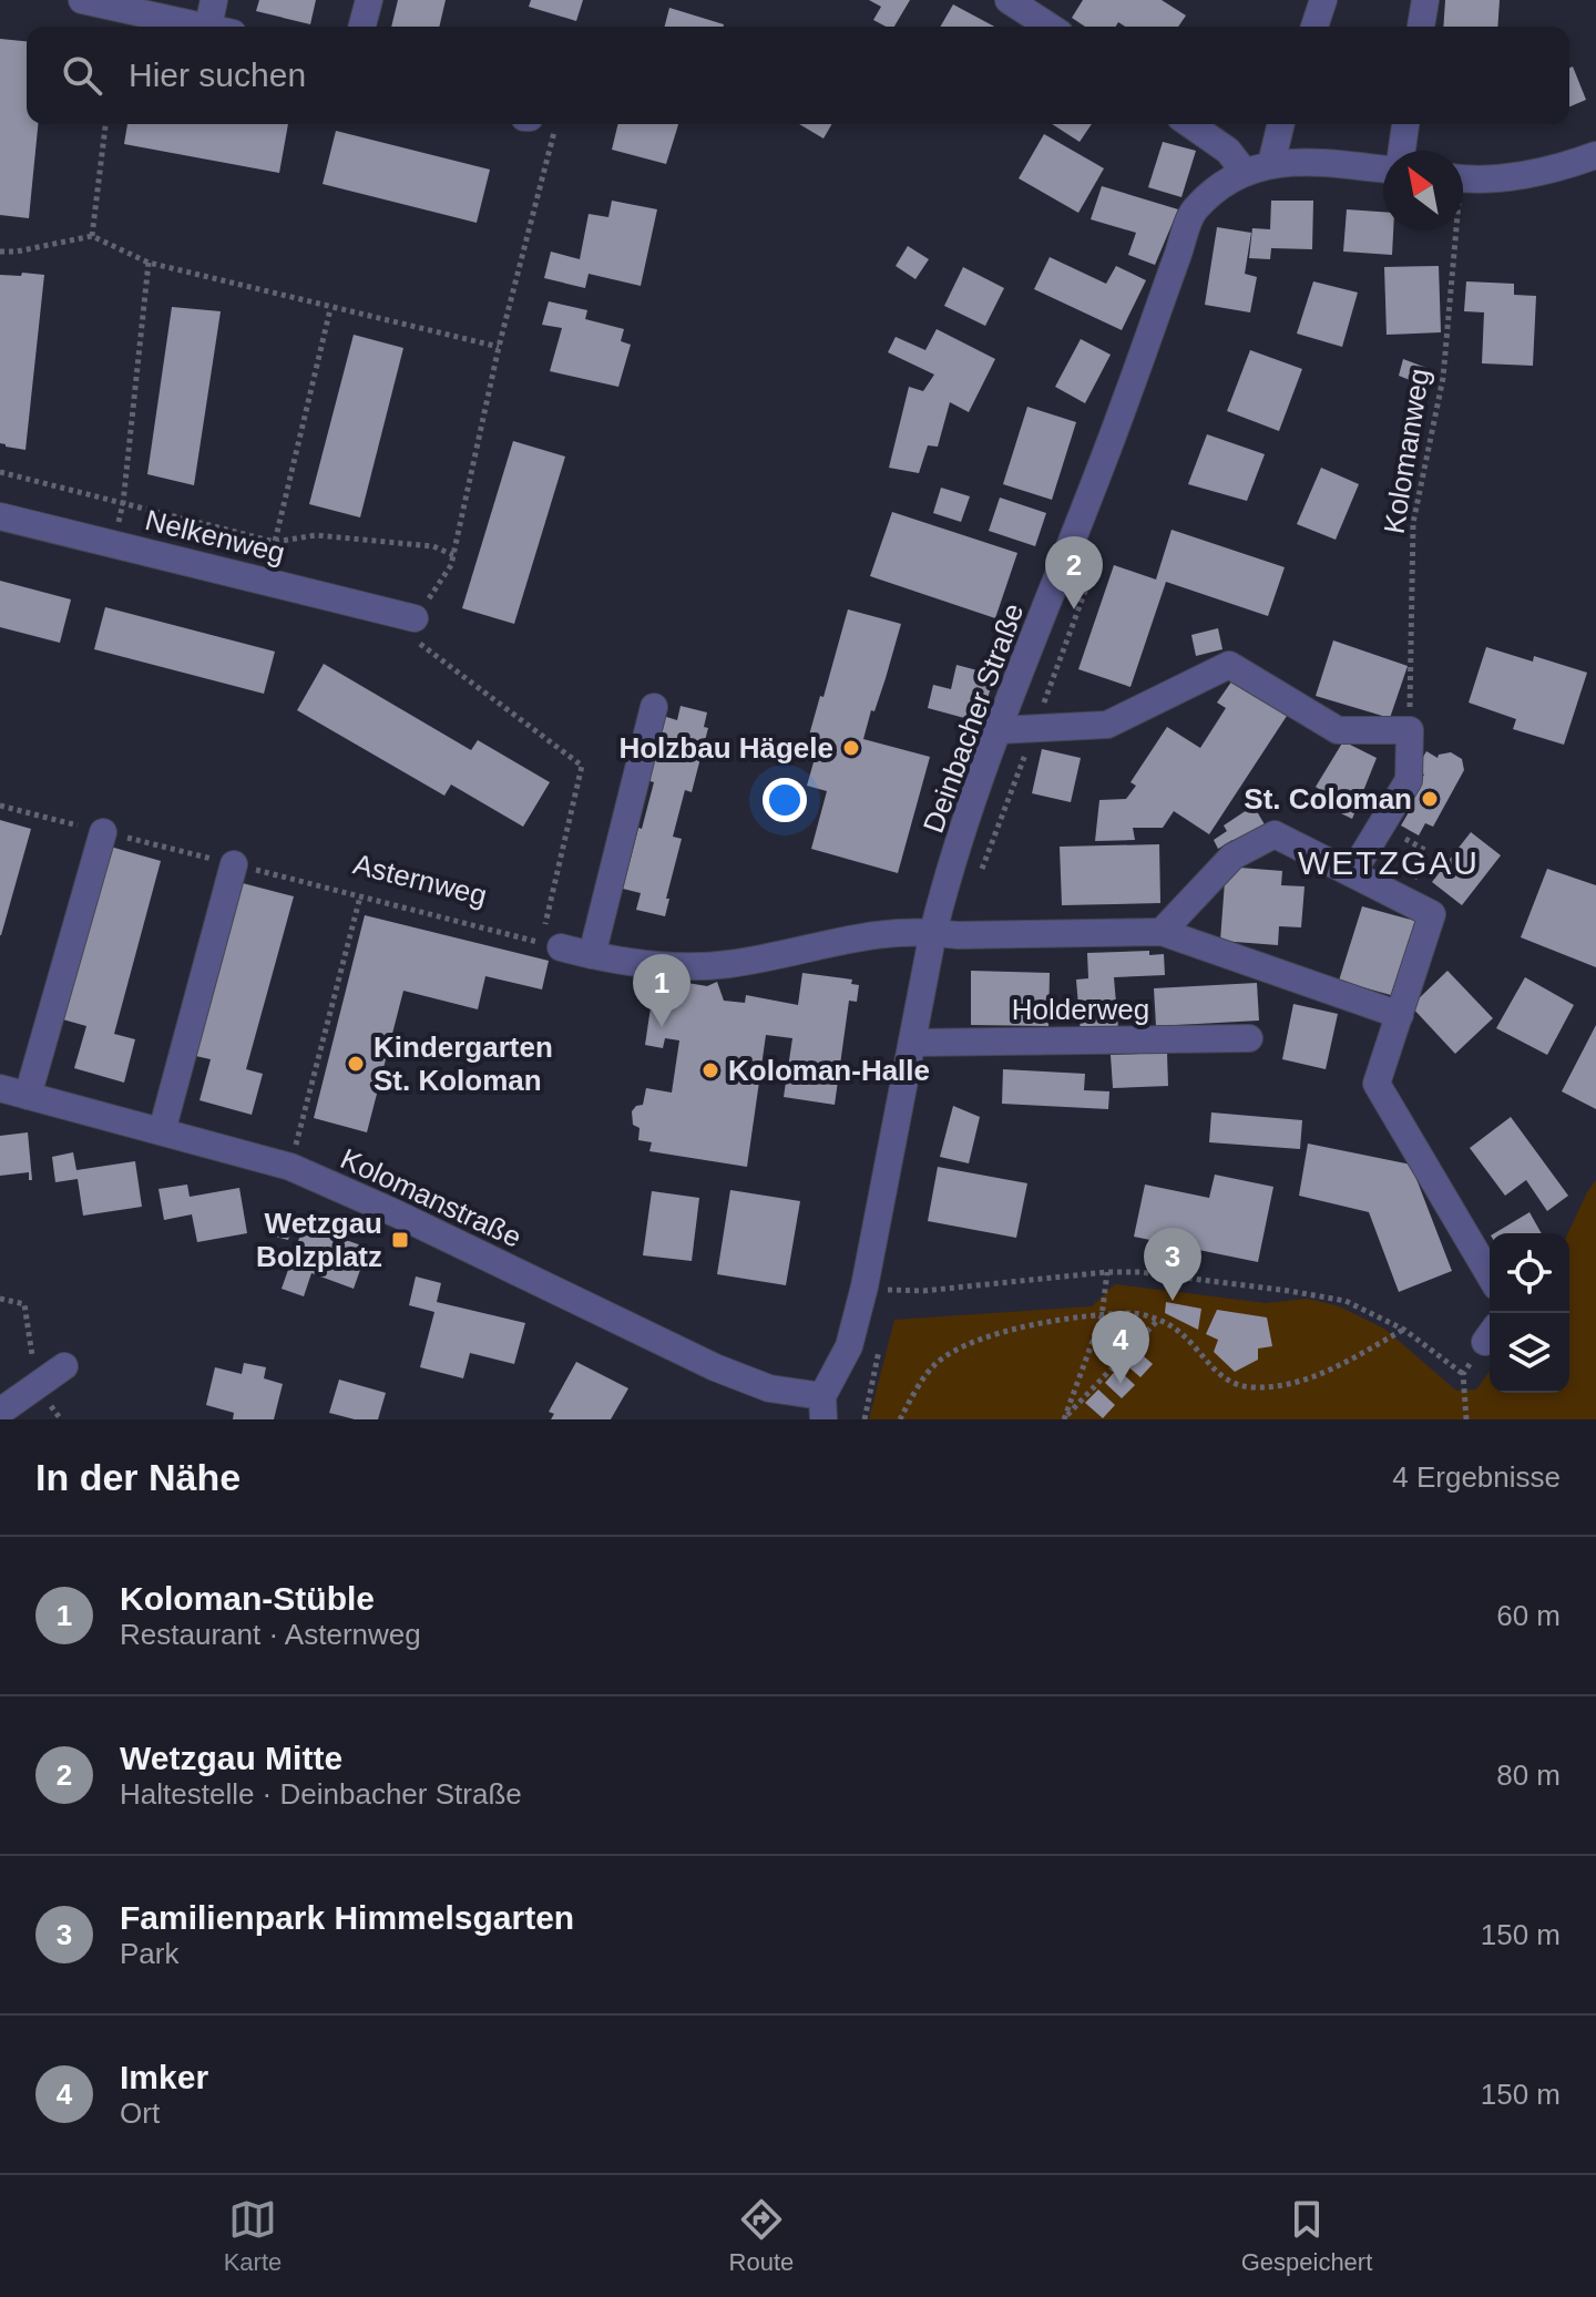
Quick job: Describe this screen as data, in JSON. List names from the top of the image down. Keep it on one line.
{"streets":{"street":["Nelkenweg","Deinbacher Straße","Holderweg","Kolomanstraße"],"path":["Kolomanweg","Asternweg"]},"crossings":[["Deinbacher Straße","Holderweg"],["Deinbacher Straße","Kolomanstraße"]],"districts":["WETZGAU"],"places":{"other":["Holzbau Hägele","St. Coloman","Kindergarten St. Koloman","Koloman-Halle"],"transit":["Wetzgau Bolzplatz"]},"north":"top left","page":{"search":"Hier suchen","pins":["2","1","3","4"],"heading":["In der Nähe","4 Ergebnisse"],"list":[{"mark":"1","name":"Koloman-Stüble","note":"Restaurant · Asternweg","value":"60 m"},{"mark":"2","name":"Wetzgau Mitte","note":"Haltestelle · Deinbacher Straße","value":"80 m"},{"mark":"3","name":"Familienpark Himmelsgarten","note":"Park","value":"150 m"},{"mark":"4","name":"Imker","note":"Ort","value":"150 m"}],"nav":["Karte","Route","Gespeichert"]}}
